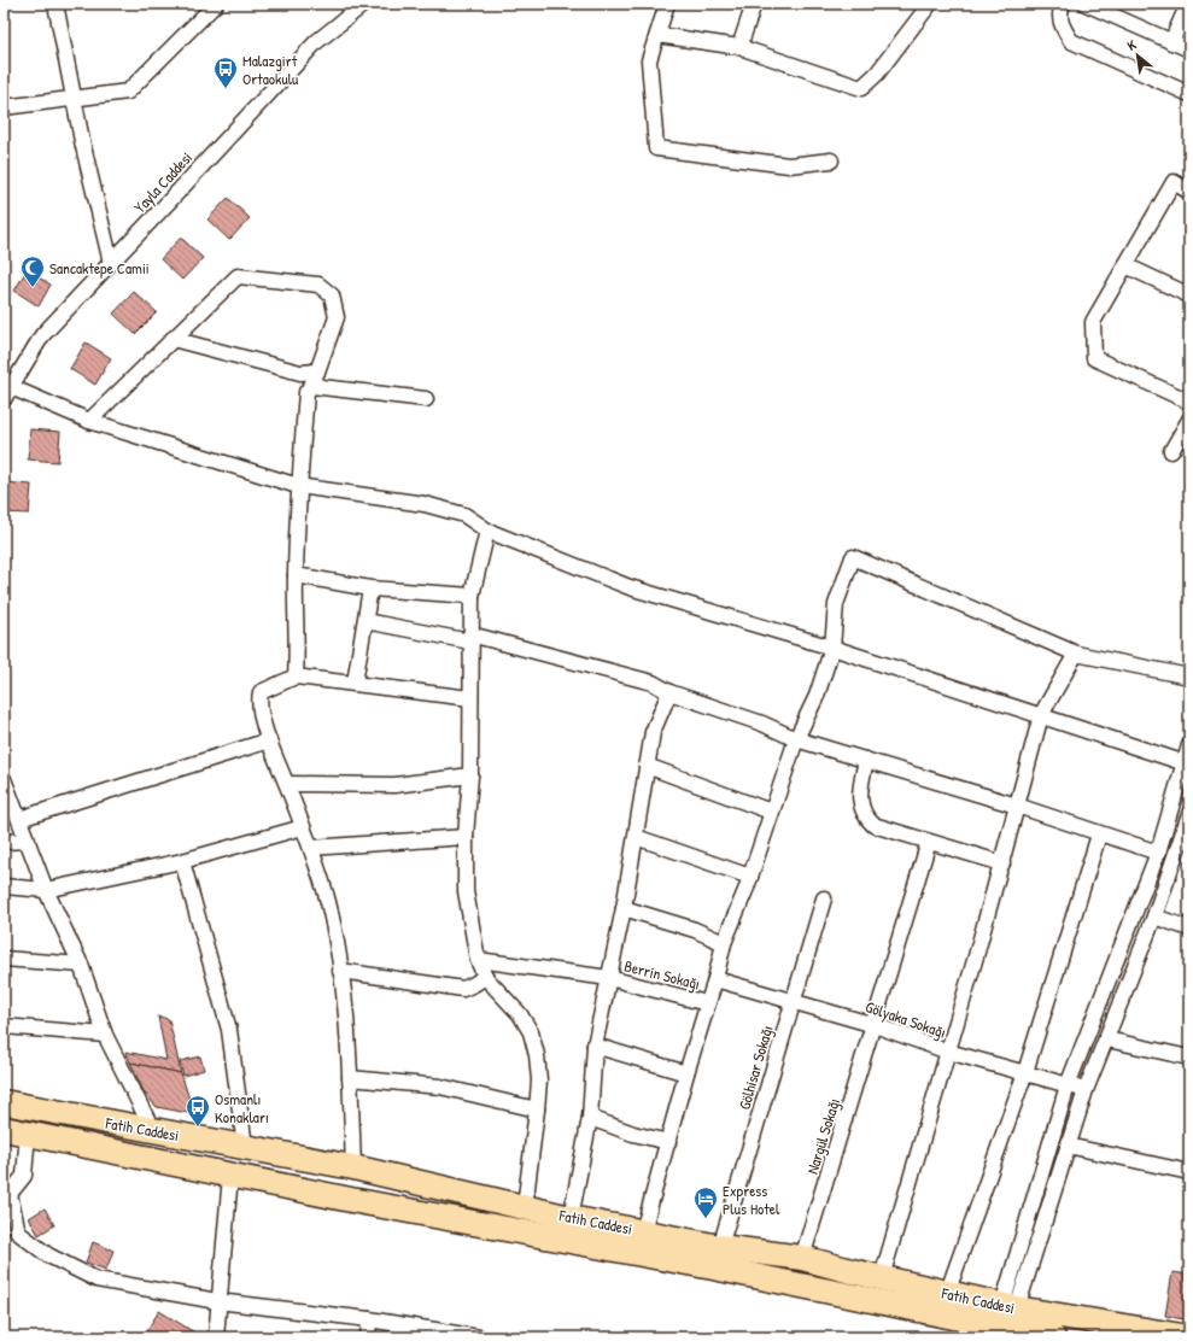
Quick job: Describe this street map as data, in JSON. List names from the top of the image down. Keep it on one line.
{"streets":{"main road":["Fatih Caddesi"],"street":["Yayla Caddesi","Berrin Sokağı","Gölyaka Sokağı","Gölhisar Sokağı","Nargül Sokağı"]},"crossings":[["Gölyaka Sokağı","Gölhisar Sokağı"],["Gölyaka Sokağı","Nargül Sokağı"],["Gölhisar Sokağı","Fatih Caddesi"],["Fatih Caddesi","Nargül Sokağı"]],"places":{"bus stop":["Malazgirt Ortaokulu","Osmanlı Konakları"],"mosque":["Sancaktepe Camii"],"hotel":["Express Plus Hotel"]},"north":"top left"}
